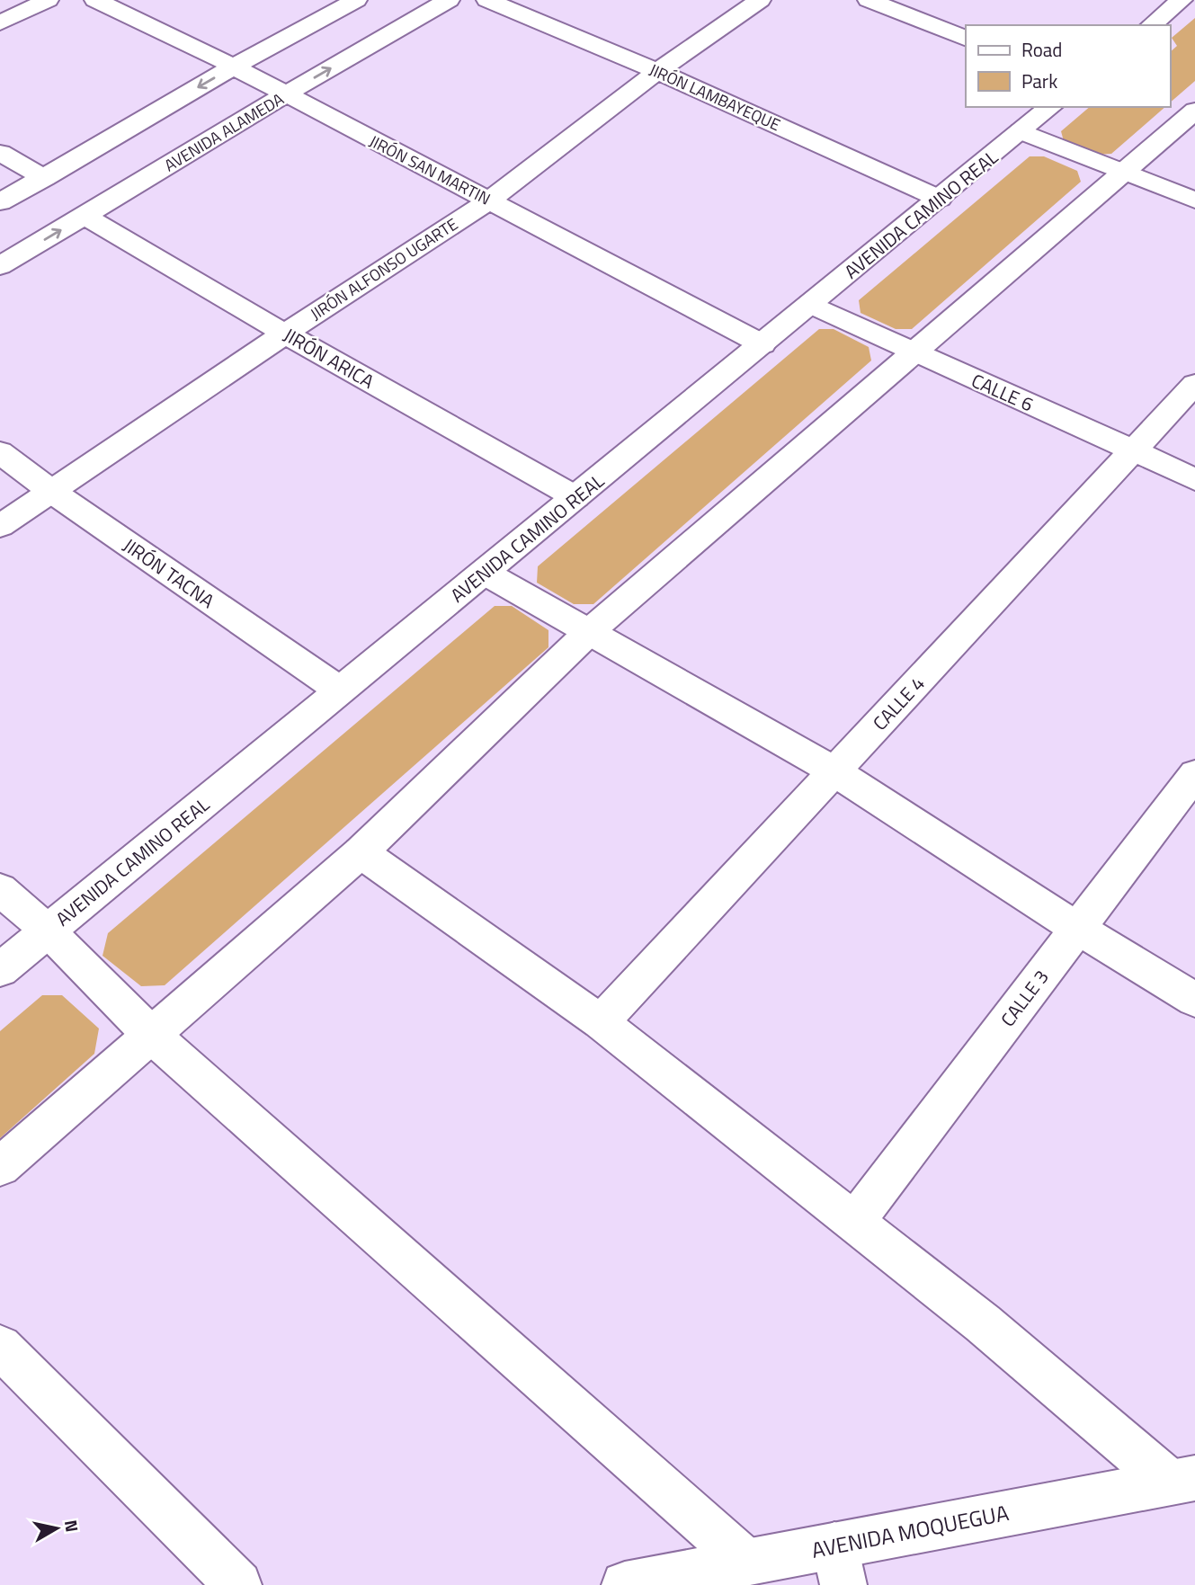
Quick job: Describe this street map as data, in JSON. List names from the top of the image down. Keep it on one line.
{"streets":{"street":["JIRÓN LAMBAYEQUE","AVENIDA ALAMEDA","JIRÓN SAN MARTIN","AVENIDA CAMINO REAL","JIRÓN ALFONSO UGARTE","JIRÓN ARICA","CALLE 6","JIRÓN TACNA","CALLE 4","CALLE 3","AVENIDA MOQUEGUA"]},"crossings":[["JIRÓN LAMBAYEQUE","AVENIDA CAMINO REAL"],["JIRÓN LAMBAYEQUE","JIRÓN ALFONSO UGARTE"],["AVENIDA ALAMEDA","JIRÓN SAN MARTIN"],["AVENIDA ALAMEDA","JIRÓN ARICA"],["JIRÓN SAN MARTIN","AVENIDA CAMINO REAL"],["JIRÓN SAN MARTIN","JIRÓN ALFONSO UGARTE"],["AVENIDA CAMINO REAL","JIRÓN ARICA"],["AVENIDA CAMINO REAL","CALLE 6"],["AVENIDA CAMINO REAL","JIRÓN TACNA"],["JIRÓN ALFONSO UGARTE","JIRÓN ARICA"],["JIRÓN ALFONSO UGARTE","JIRÓN TACNA"],["CALLE 6","CALLE 4"]],"legend":["Road","Park"],"north":"right"}
